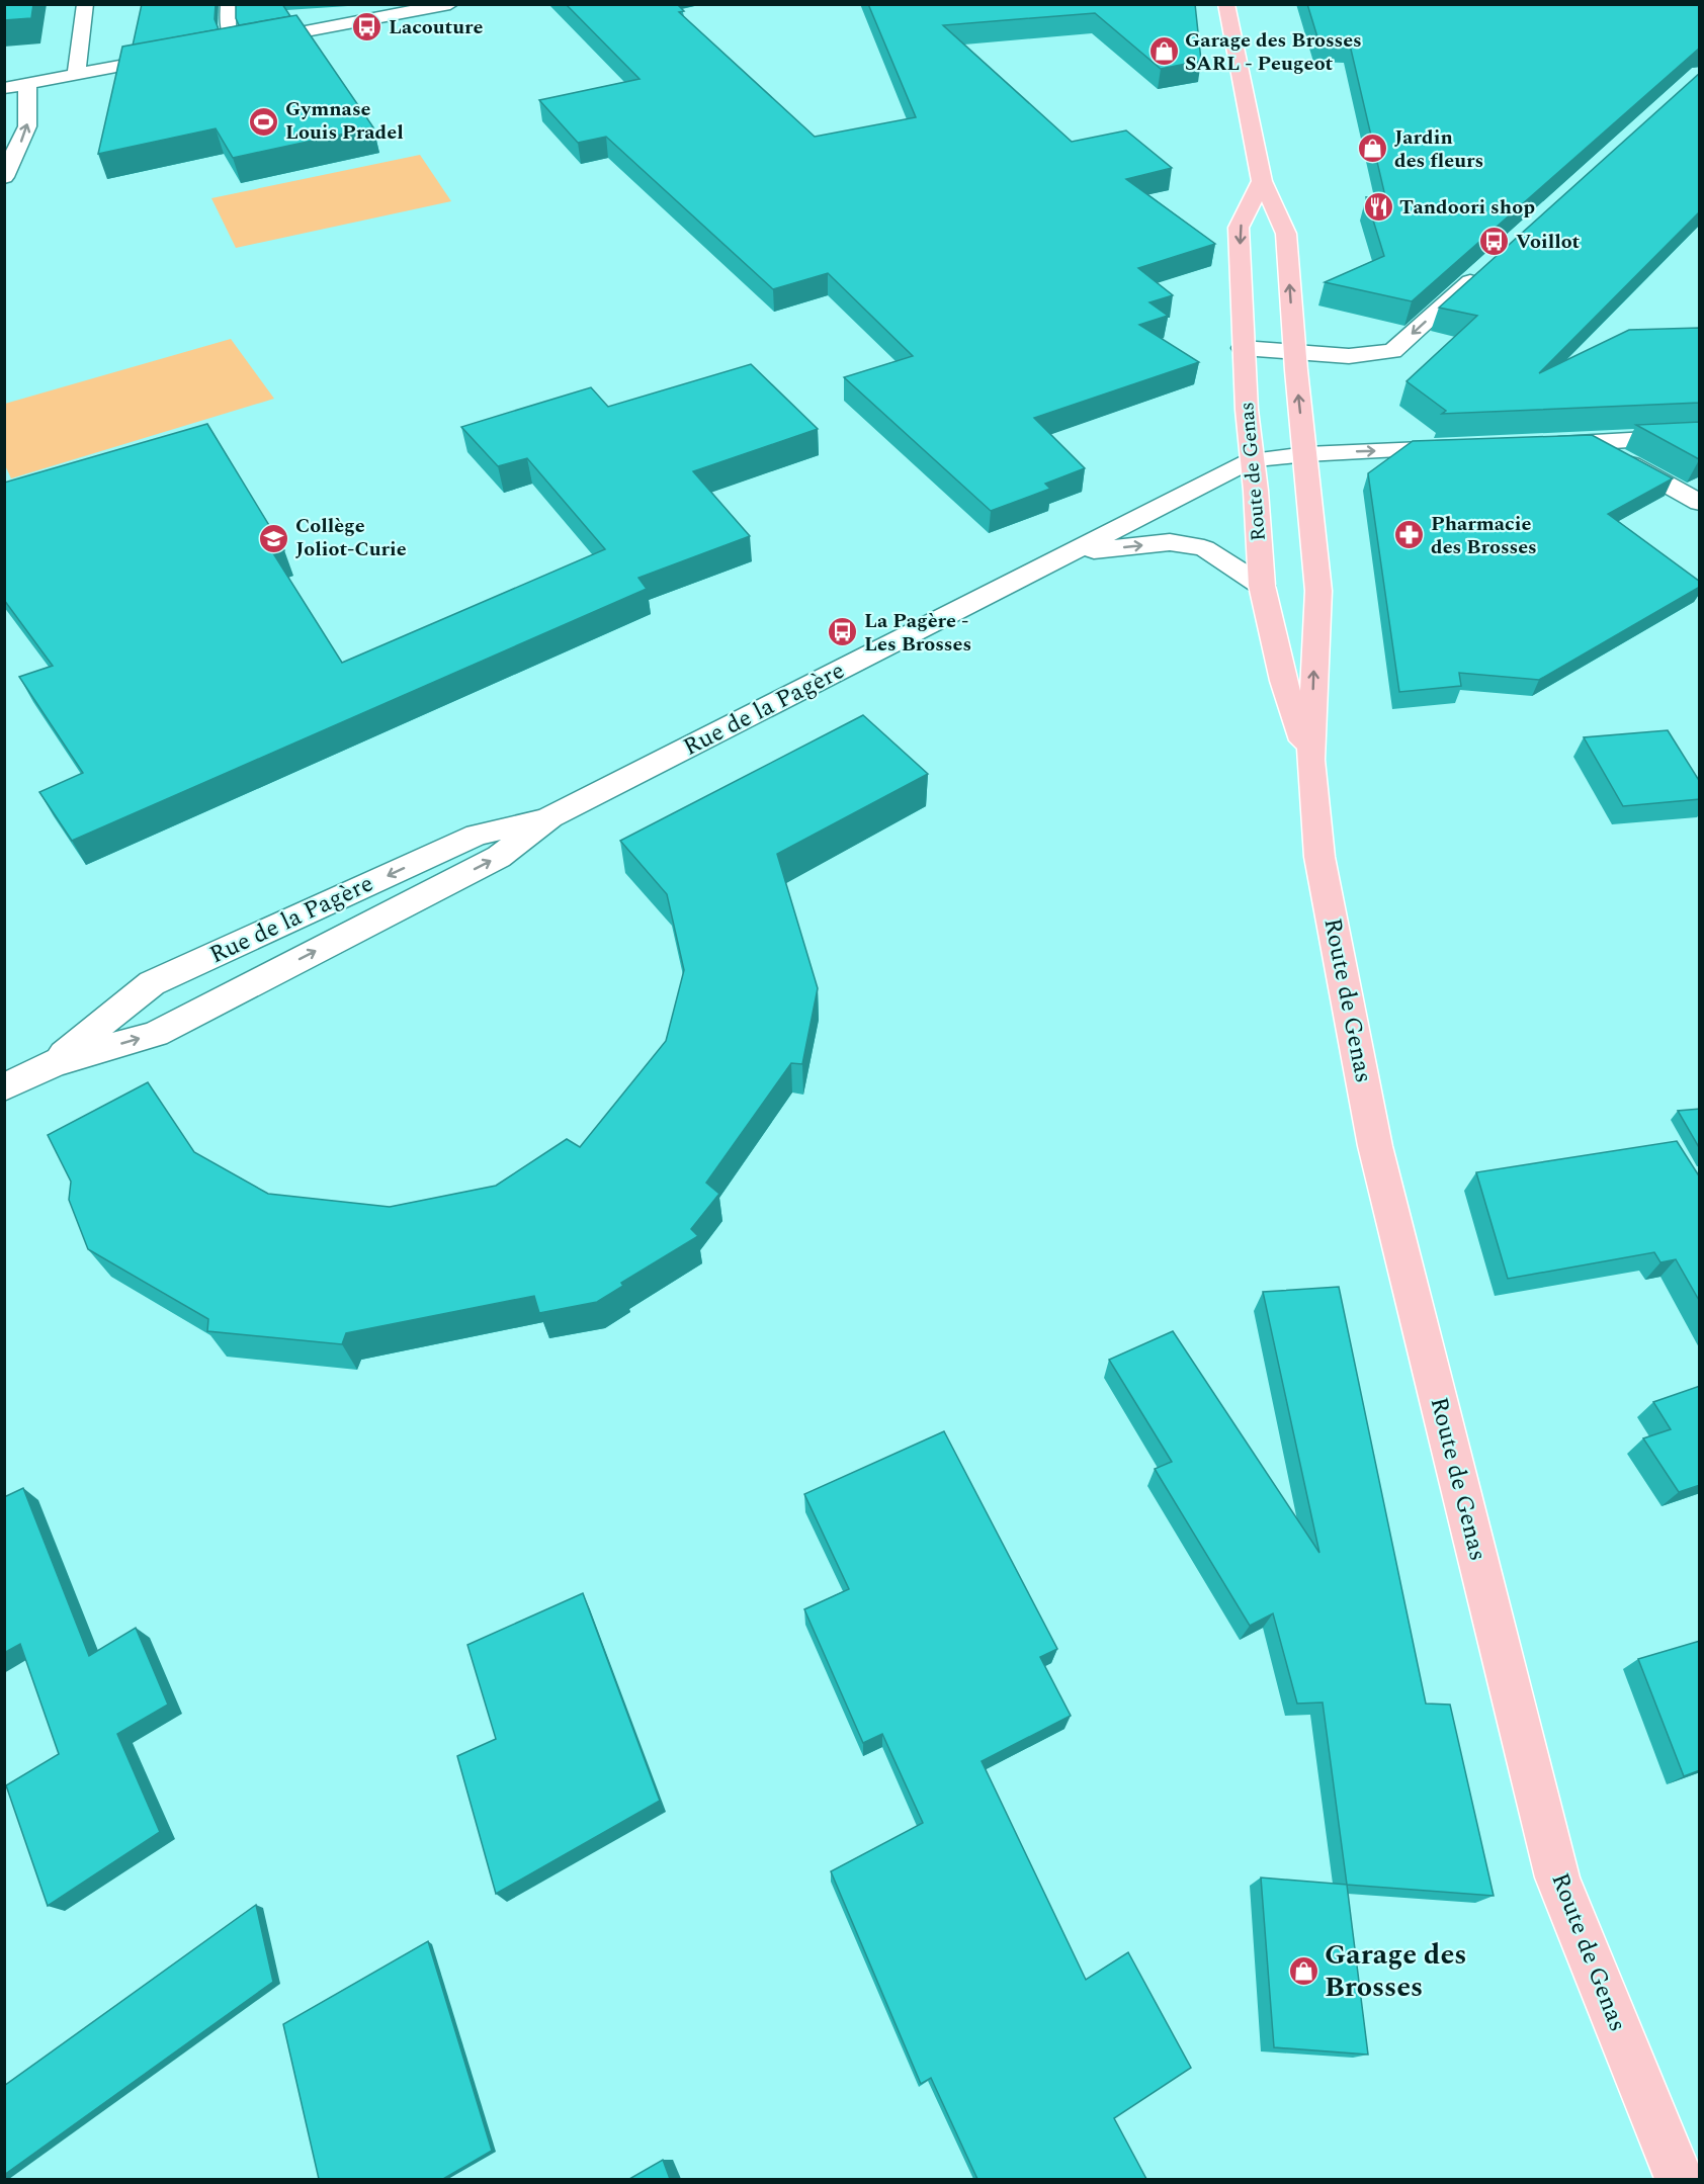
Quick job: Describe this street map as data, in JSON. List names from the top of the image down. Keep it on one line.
{"streets":{"main road":["Route de Genas"],"street":["Rue de la Pagère"]},"crossings":[["Route de Genas","Rue de la Pagère"]],"places":{"bus stop":["Lacouture","Voillot","La Pagère - Les Brosses"],"shop":["Garage des Brosses SARL - Peugeot","Jardin des fleurs","Garage des Brosses"],"sports":["Gymnase Louis Pradel"],"restaurant":["Tandoori shop"],"pharmacy":["Pharmacie des Brosses"],"school or university":["Collège Joliot-Curie"]}}
